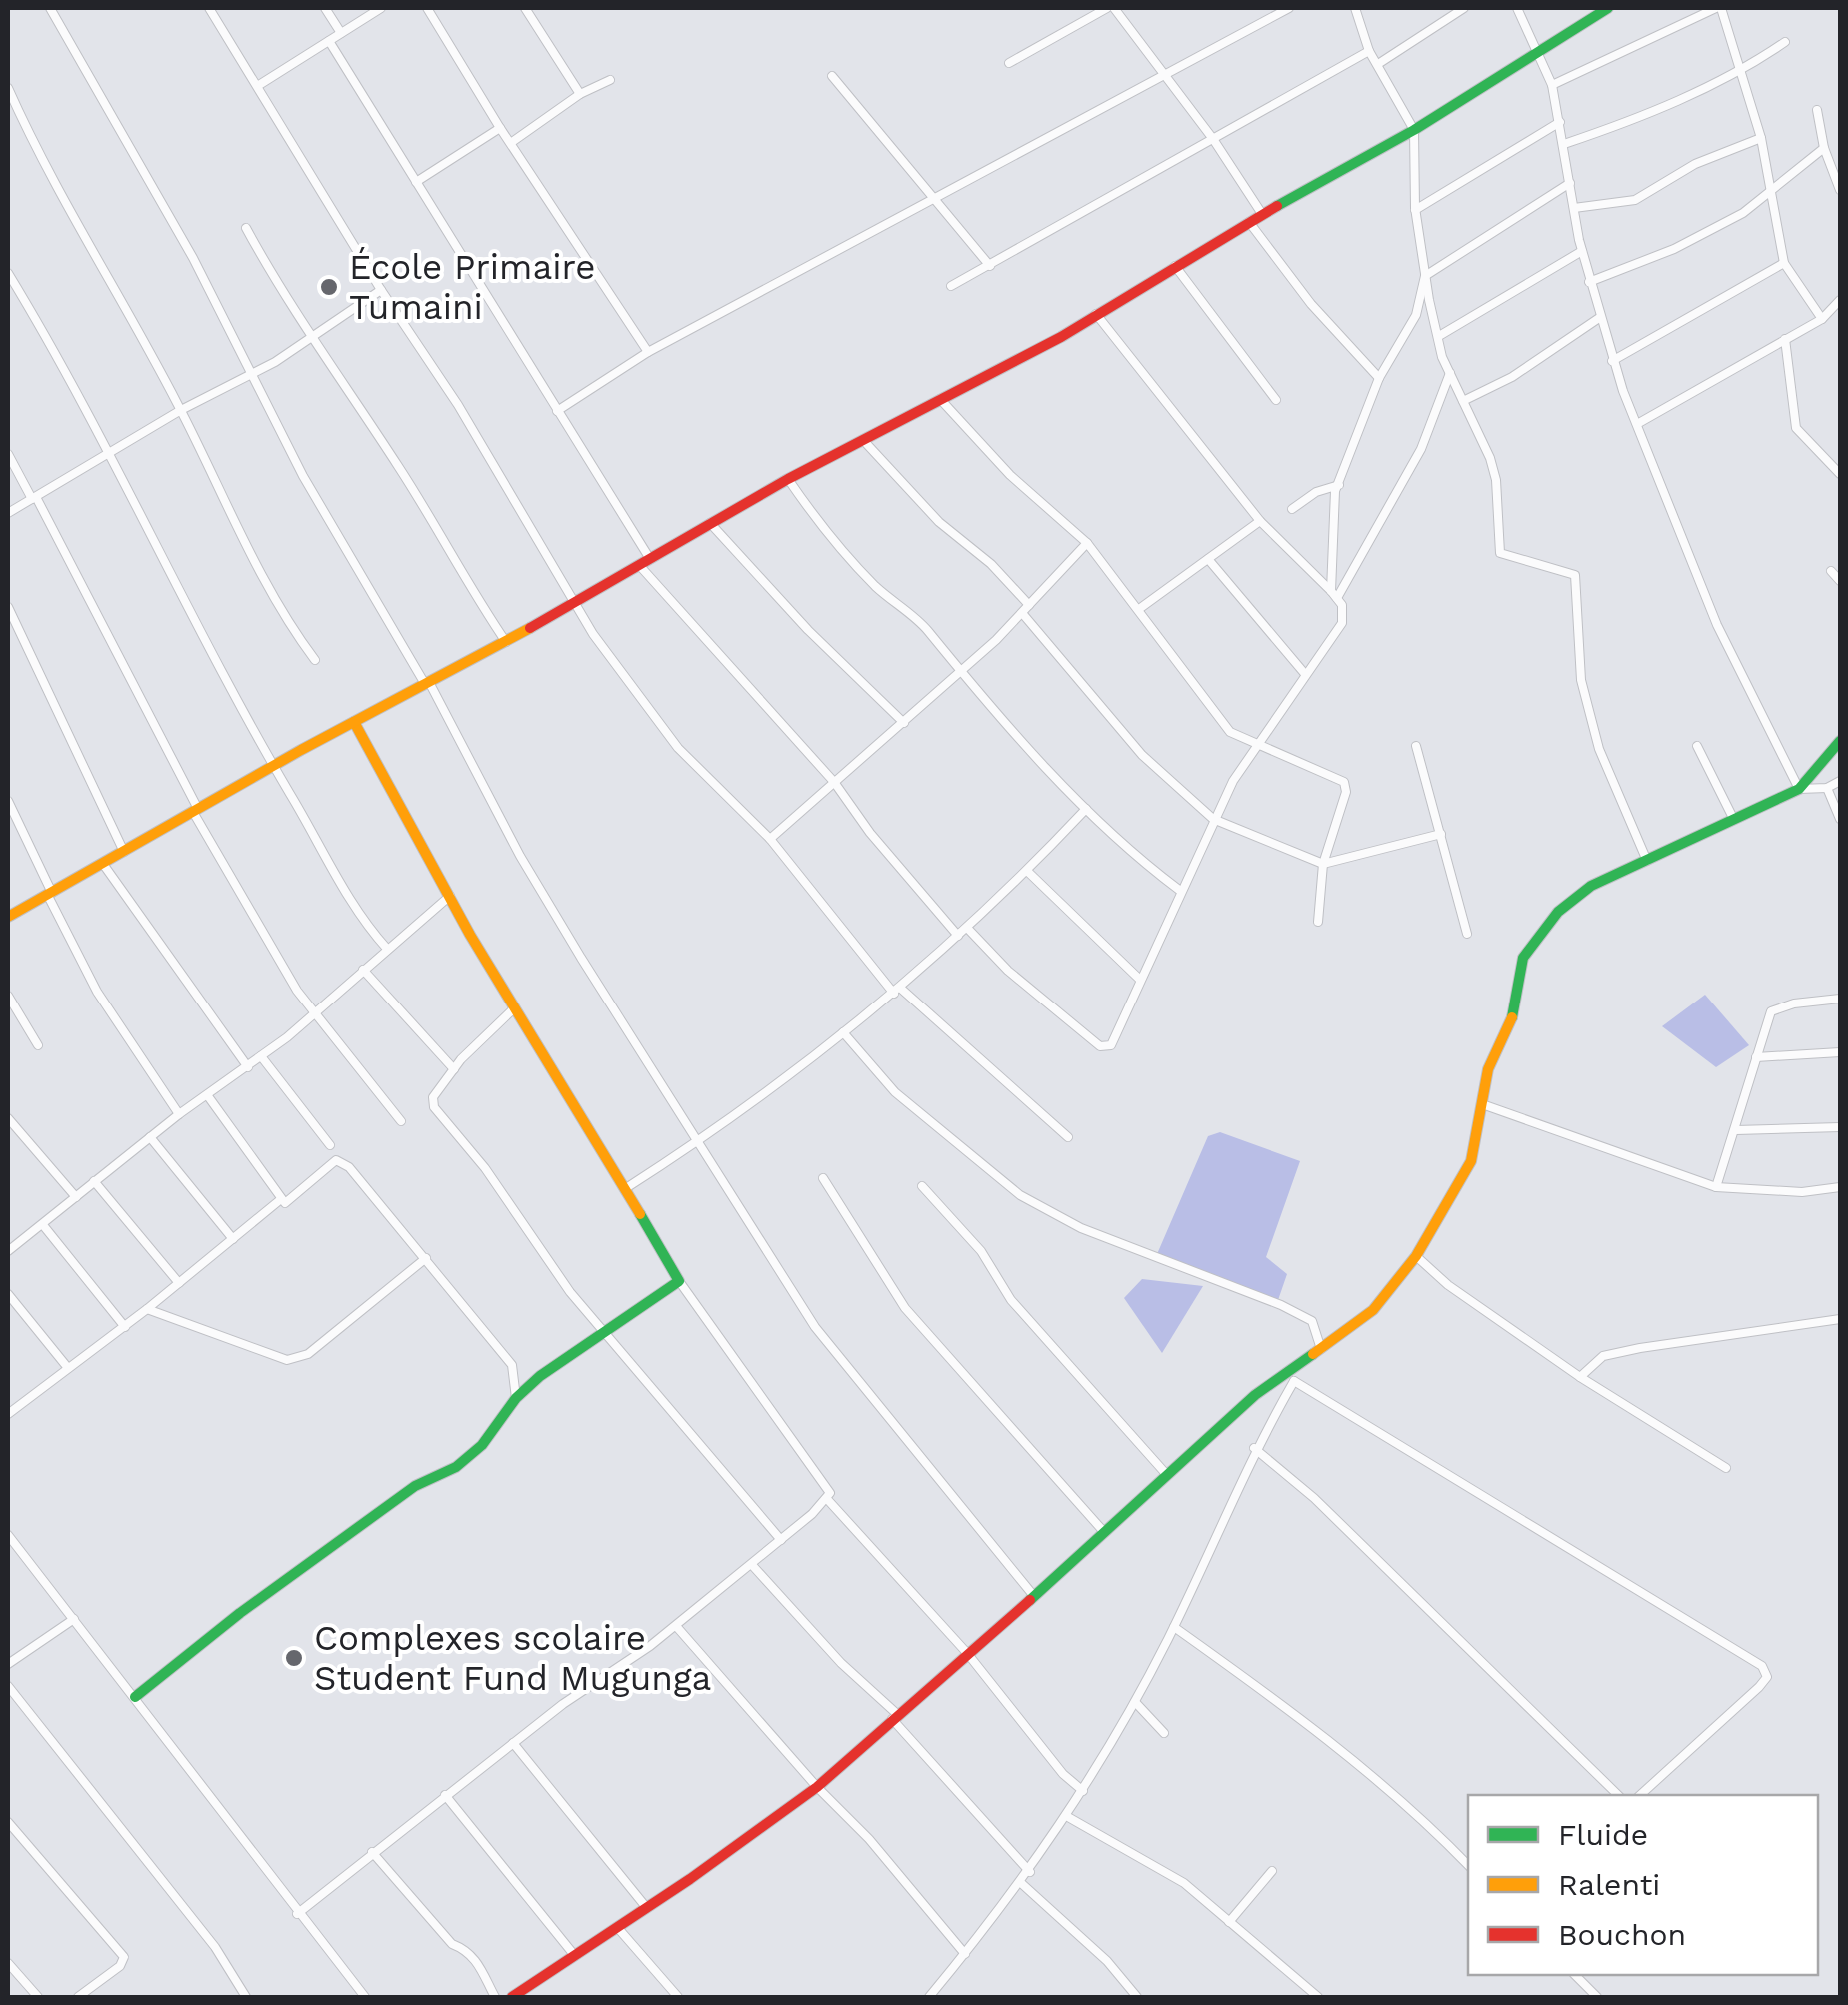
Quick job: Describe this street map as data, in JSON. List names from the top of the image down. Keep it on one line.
{"places":["École Primaire Tumaini","Complexes scolaire Student Fund Mugunga"],"legend":["Fluide","Ralenti","Bouchon"]}
